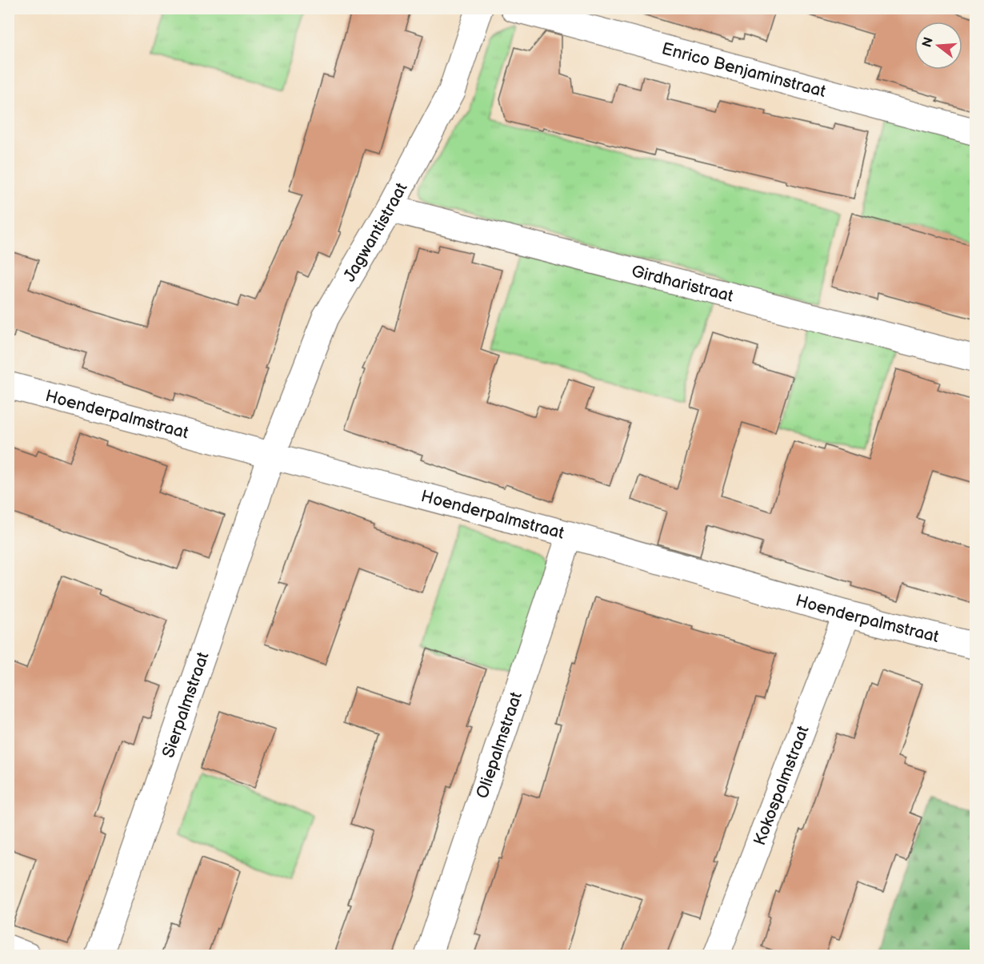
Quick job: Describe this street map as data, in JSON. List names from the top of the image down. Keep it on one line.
{"streets":{"street":["Enrico Benjaminstraat","Jagwantistraat","Girdharistraat","Hoenderpalmstraat","Sierpalmstraat","Oliepalmstraat","Kokospalmstraat"]},"crossings":[["Jagwantistraat","Girdharistraat"],["Jagwantistraat","Hoenderpalmstraat"],["Jagwantistraat","Sierpalmstraat"],["Hoenderpalmstraat","Sierpalmstraat"],["Hoenderpalmstraat","Oliepalmstraat"],["Hoenderpalmstraat","Kokospalmstraat"]],"north":"left"}
